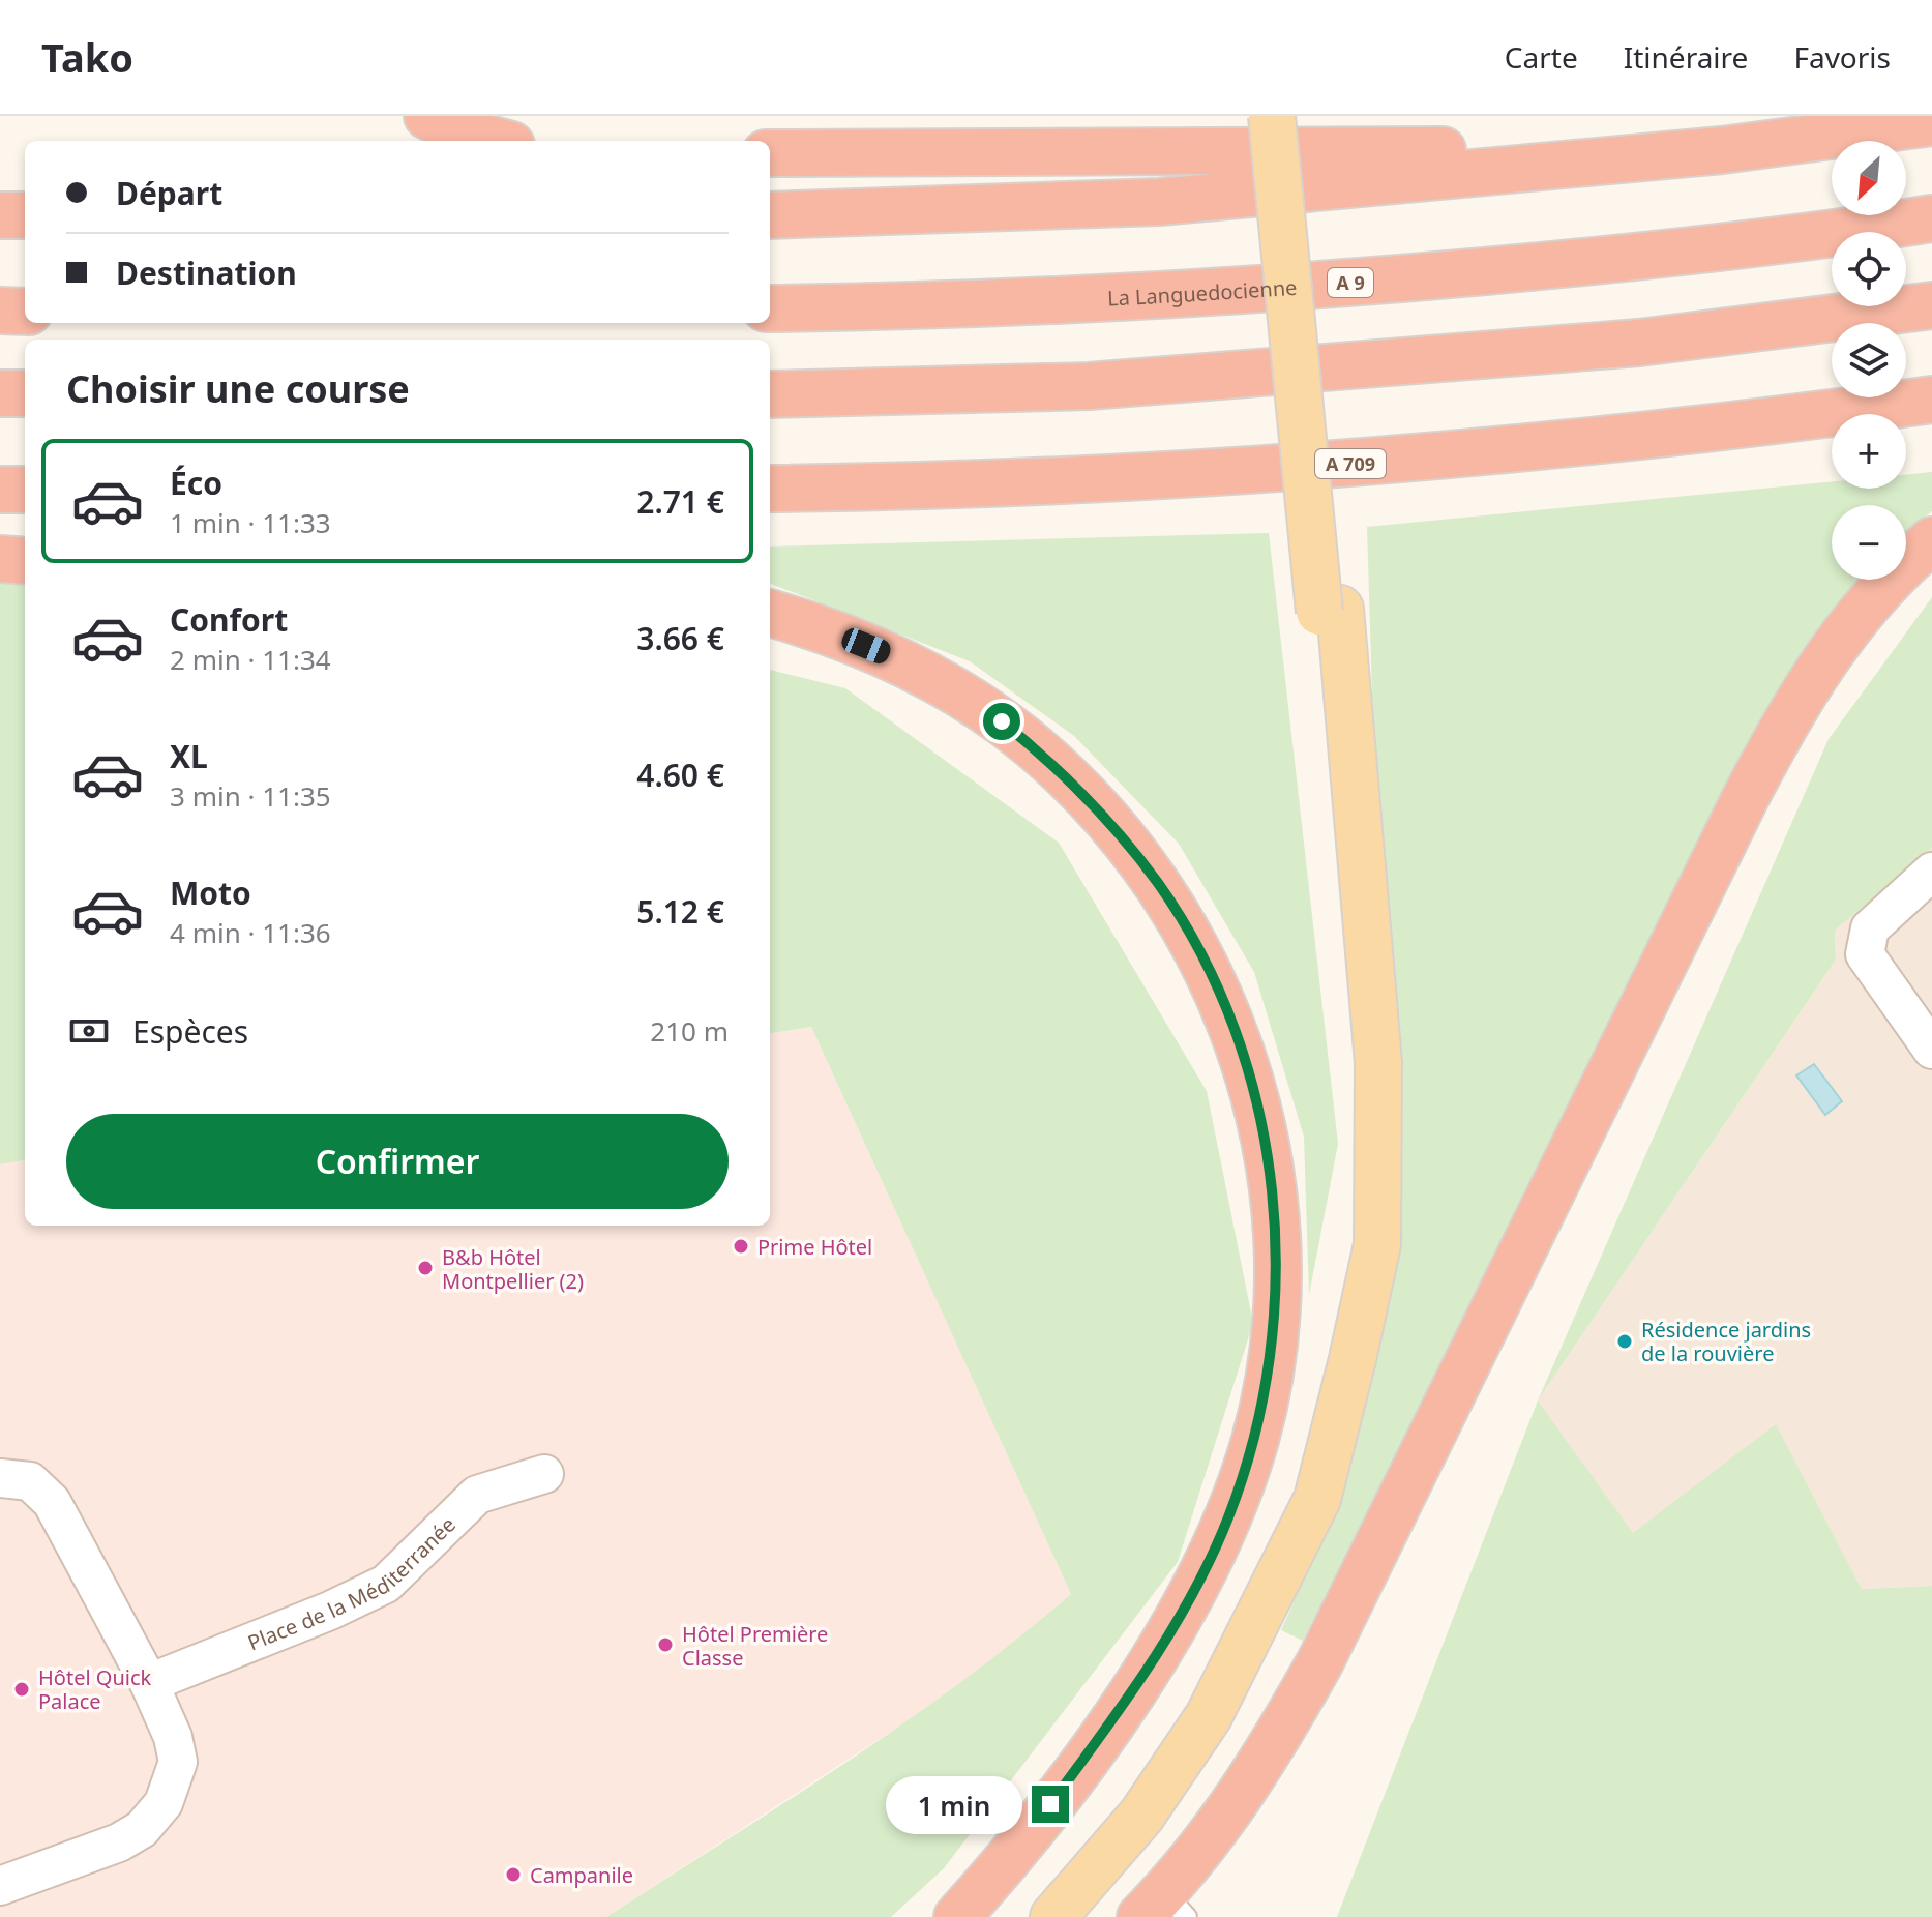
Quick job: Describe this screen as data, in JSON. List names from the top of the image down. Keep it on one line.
{"streets":{"highway":["A 9","La Languedocienne","A 709"],"street":["Place de la Méditerranée"]},"places":["Prime Hôtel","B&b Hôtel Montpellier (2)","Résidence jardins de la rouvière","Hôtel Première Classe","Hôtel Quick Palace","Campanile"],"north":"bottom left","page":{"header":"Tako","nav":["Carte","Itinéraire","Favoris"],"map_buttons":["+","−"],"banner":["Départ","Destination"],"heading":"Choisir une course","list":[{"name":"Éco","note":"1 min · 11:33","value":"2.71 €"},{"name":"Confort","note":"2 min · 11:34","value":"3.66 €"},{"name":"XL","note":"3 min · 11:35","value":"4.60 €"},{"name":"Moto","note":"4 min · 11:36","value":"5.12 €"}],"pay":["Espèces","210 m"],"buttons":"Confirmer","bubble":"1 min"}}
